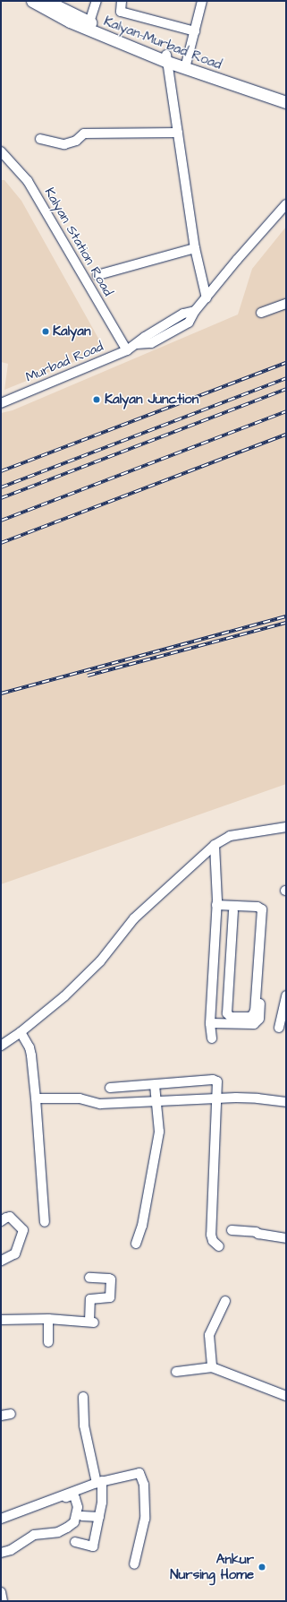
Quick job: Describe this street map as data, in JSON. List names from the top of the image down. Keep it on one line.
{"streets":{"main road":["Kalyan-Murbad Road"],"street":["Kalyan Station Road","Murbad Road"]},"crossings":[["Kalyan Station Road","Murbad Road"]],"places":["Kalyan","Kalyan Junction","Ankur Nursing Home"]}
